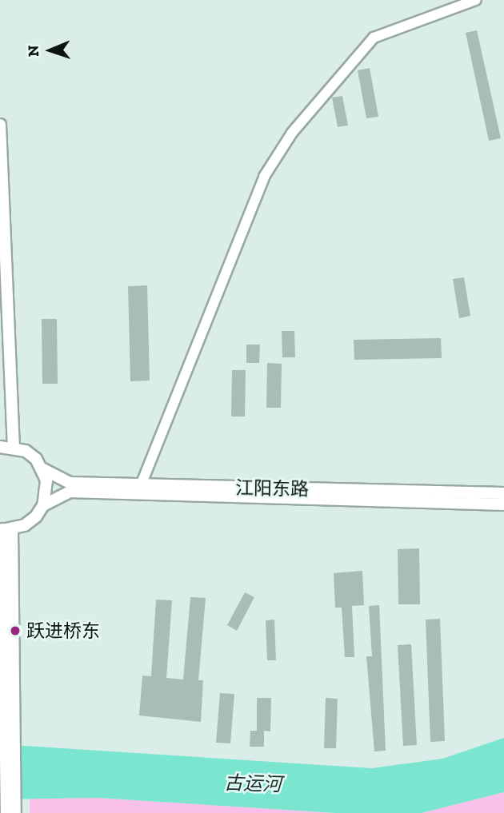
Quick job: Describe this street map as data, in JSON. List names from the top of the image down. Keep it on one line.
{"streets":{"main road":["江阳东路"]},"water":["古运河"],"places":["跃进桥东"],"north":"left"}
